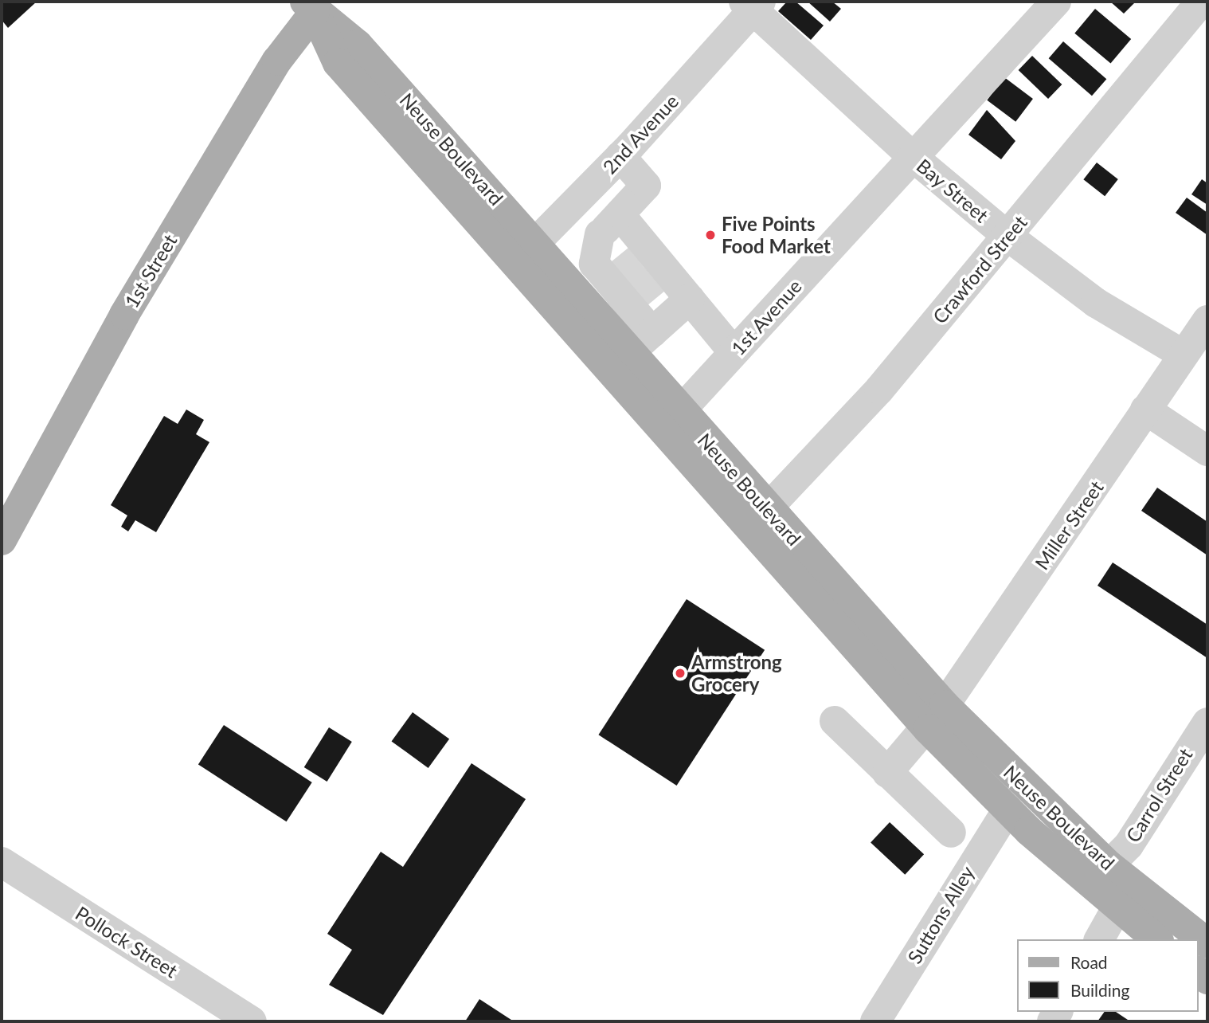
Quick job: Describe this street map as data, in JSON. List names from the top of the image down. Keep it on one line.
{"streets":{"main road":["Neuse Boulevard","1st Street"],"street":["2nd Avenue","Bay Street","Crawford Street","1st Avenue","Miller Street","Carrol Street","Suttons Alley","Pollock Street"]},"crossings":[["2nd Avenue","Neuse Boulevard"],["2nd Avenue","Bay Street"],["Neuse Boulevard","Crawford Street"],["Neuse Boulevard","1st Street"],["Neuse Boulevard","1st Avenue"],["Neuse Boulevard","Miller Street"],["Neuse Boulevard","Carrol Street"],["Neuse Boulevard","Suttons Alley"],["Bay Street","Crawford Street"],["Bay Street","1st Avenue"],["Bay Street","Miller Street"]],"places":["Five Points Food Market","Armstrong Grocery"],"legend":["Road","Building"]}
